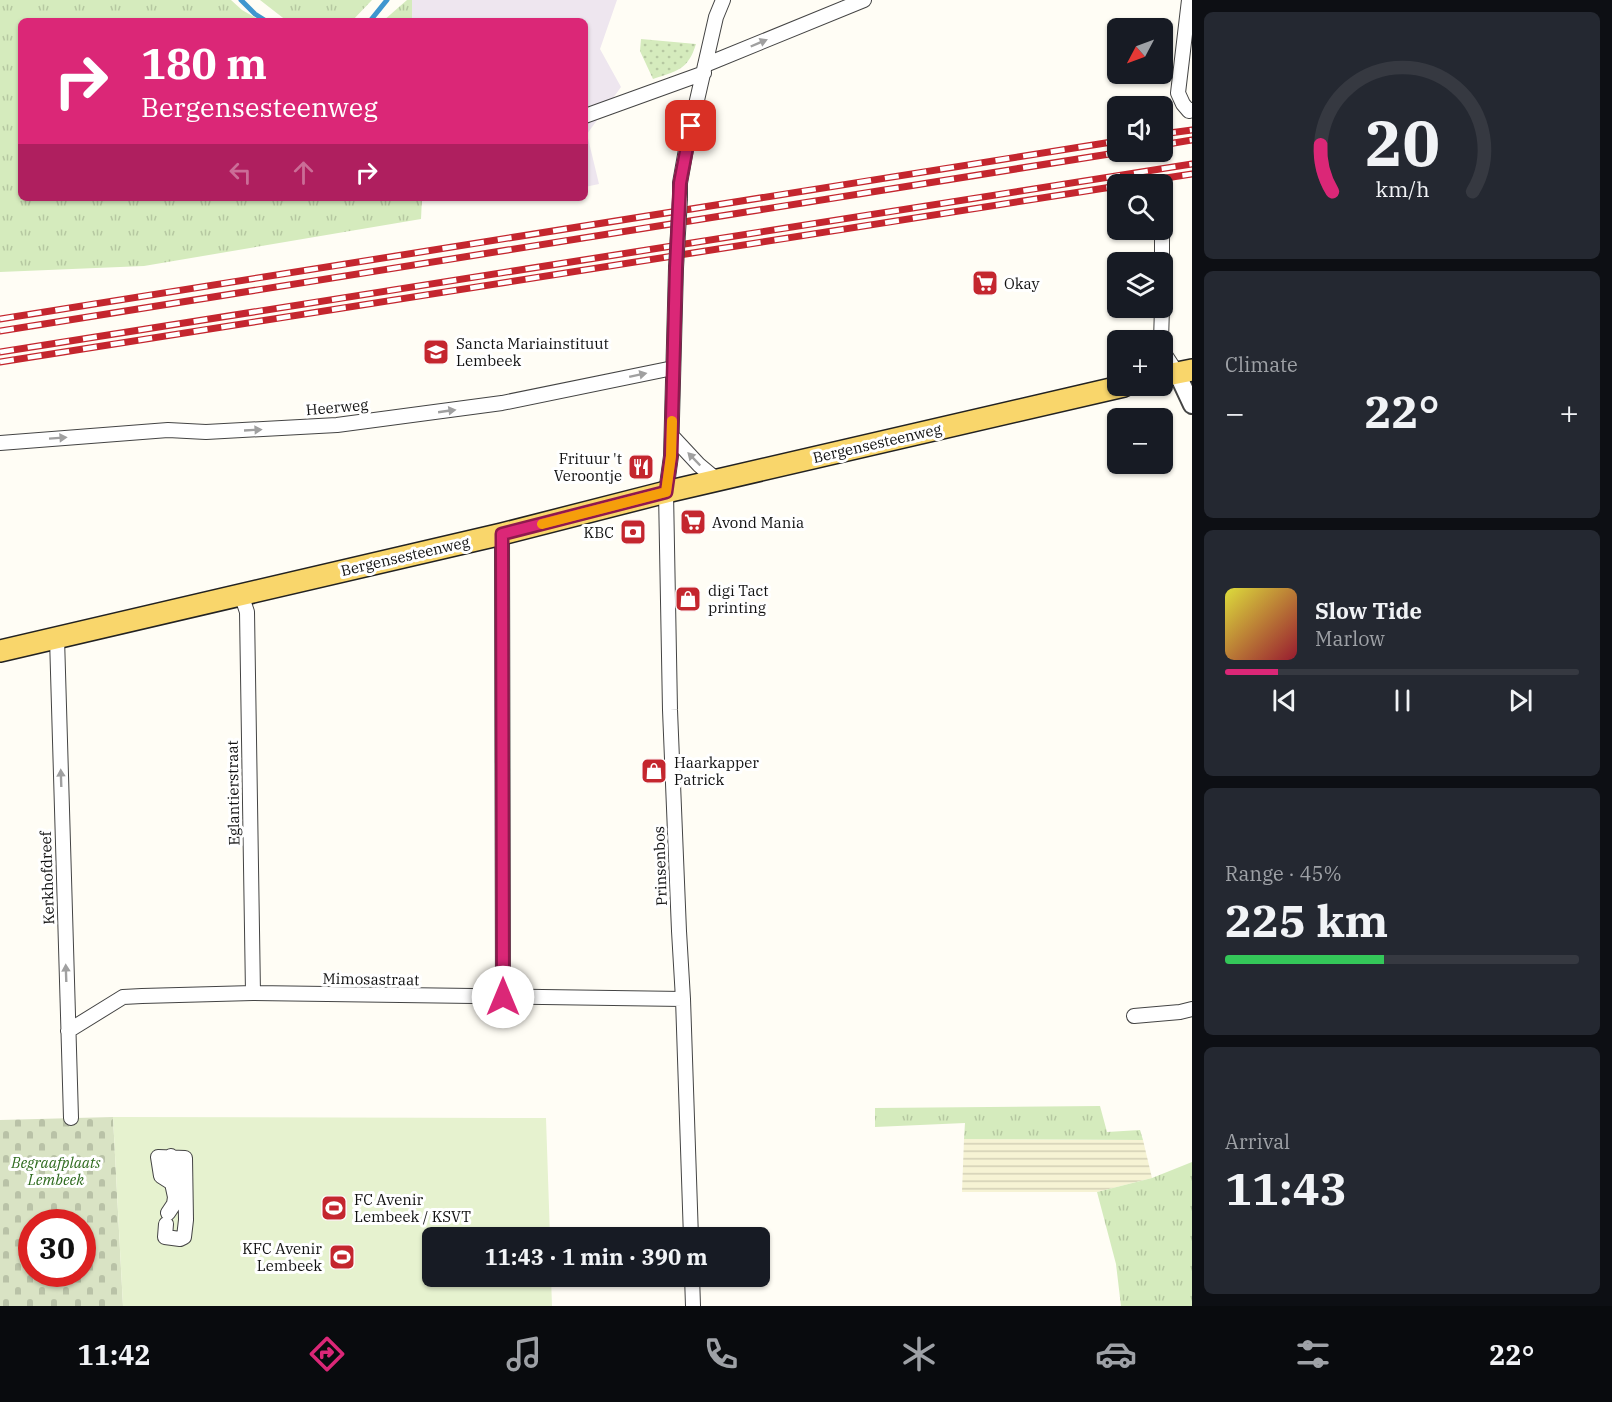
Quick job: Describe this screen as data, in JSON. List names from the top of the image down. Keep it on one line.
{"streets":{"main road":["Bergensesteenweg"],"street":["Heerweg","Eglantierstraat","Prinsenbos","Kerkhofdreef","Mimosastraat"]},"crossings":[["Heerweg","Prinsenbos"],["Bergensesteenweg","Eglantierstraat"],["Bergensesteenweg","Prinsenbos"],["Bergensesteenweg","Kerkhofdreef"],["Eglantierstraat","Mimosastraat"],["Prinsenbos","Mimosastraat"],["Kerkhofdreef","Mimosastraat"]],"one_way":["Heerweg","Kerkhofdreef"],"parks":["Begraafplaats Lembeek"],"places":{"supermarket":["Okay","Avond Mania"],"school or university":["Sancta Mariainstituut Lembeek"],"restaurant":["Frituur 't Veroontje"],"bank":["KBC"],"shop":["digi Tact printing","Haarkapper Patrick"],"sports":["FC Avenir Lembeek / KSVT","KFC Avenir Lembeek"]},"north":"bottom left","page":{"map_buttons":["+","−"],"turn":["180 m","Bergensesteenweg"],"tile":["Climate",["Range · 45%","225 km"],["Arrival","11:43"]],"heat":["−","22°","+"],"song":["Slow Tide","Marlow"],"limit":"30","trip":"11:43 · 1 min · 390 m","tabs":["11:42","22°"],"gauge":["20","km/h"]}}
